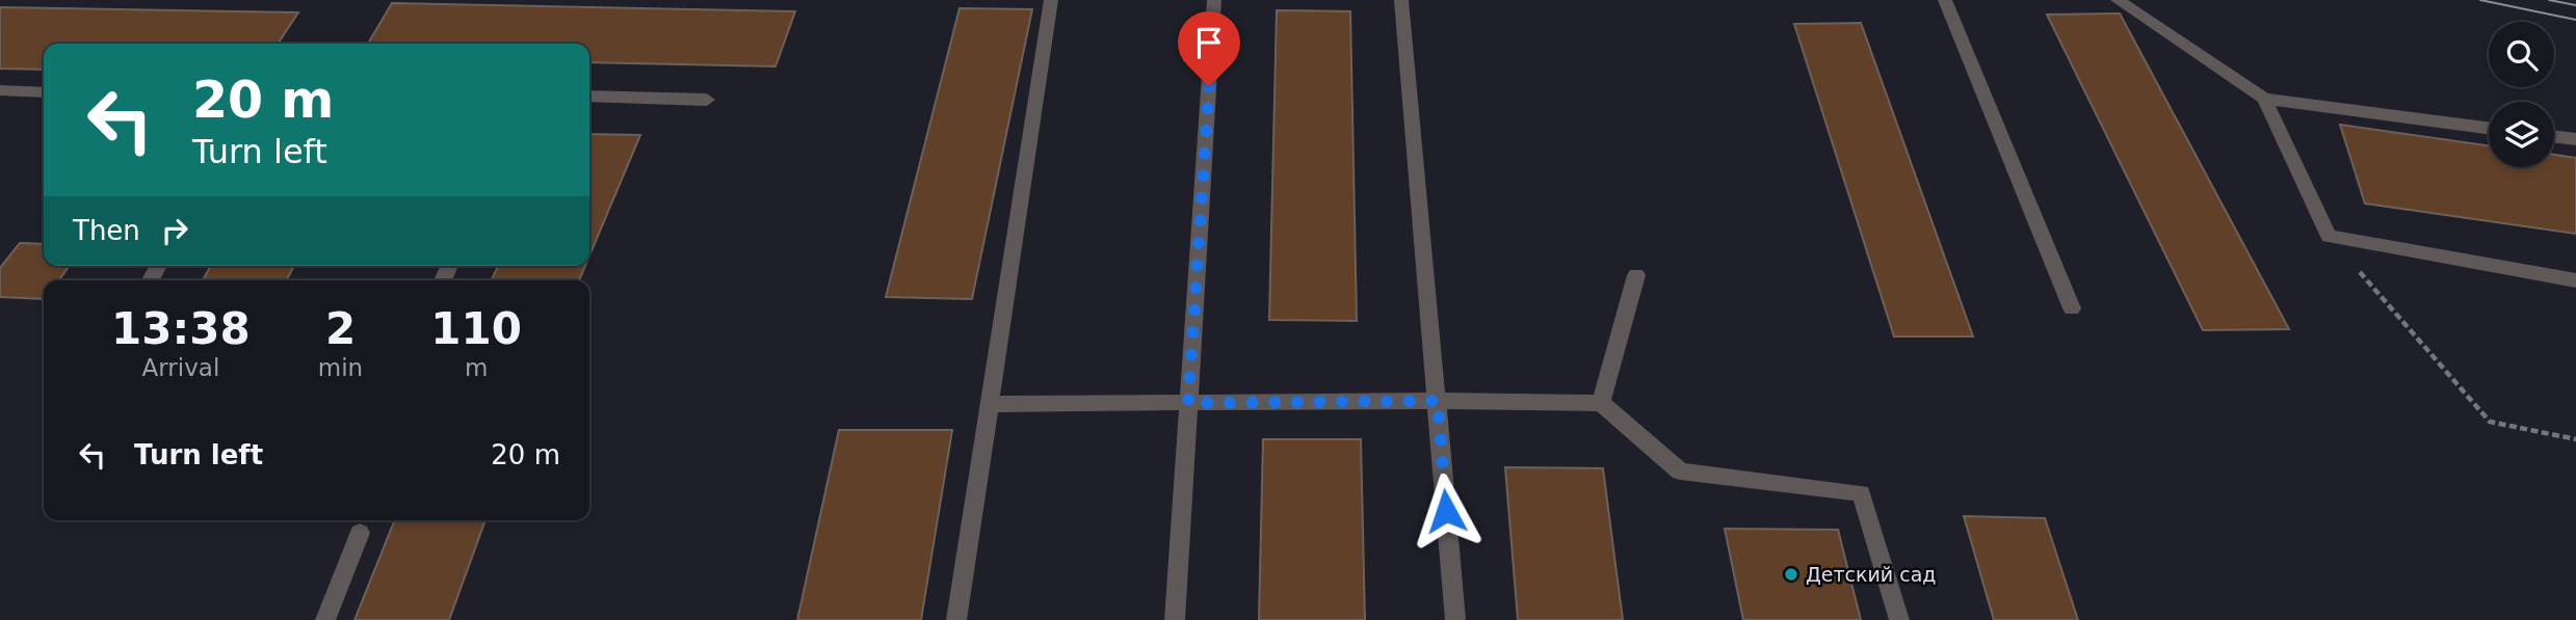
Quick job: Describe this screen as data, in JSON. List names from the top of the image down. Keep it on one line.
{"places":["Детский сад"],"page":{"turn":["20 m","Turn left"],"then":"Then","eta":["13:38","Arrival","2","min","110","m"],"list":[{"name":"Turn left","value":"20 m"}]}}
